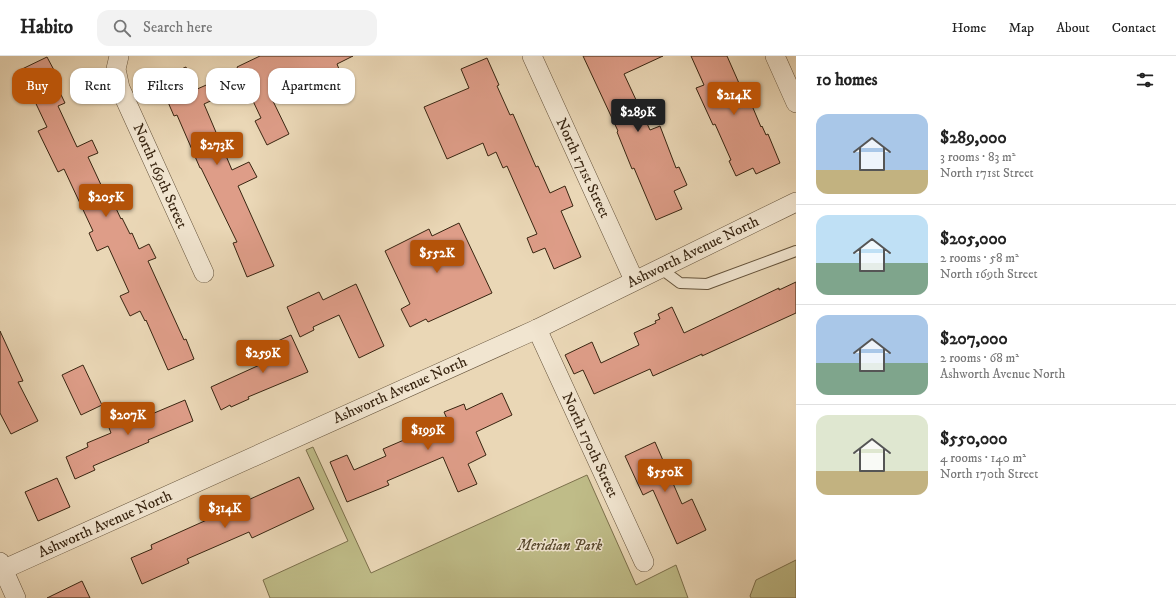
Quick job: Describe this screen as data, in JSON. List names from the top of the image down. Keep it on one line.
{"streets":{"street":["North 171st Street","North 169th Street","Ashworth Avenue North","North 170th Street"]},"crossings":[["North 171st Street","Ashworth Avenue North"],["Ashworth Avenue North","North 170th Street"]],"parks":["Meridian Park"],"page":{"header":"Habito","search":"Search here","nav":["Home","Map","About","Contact"],"heading":"10 homes","chip":["Buy","Rent","Filters","New","Apartment"],"price":["$214K","$289K","$273K","$205K","$552K","$259K","$207K","$199K","$550K","$314K"],"list":[{"name":"$289,000","note":"3 rooms · 83 m² · North 171st Street"},{"name":"$205,000","note":"2 rooms · 58 m² · North 169th Street"},{"name":"$207,000","note":"2 rooms · 68 m² · Ashworth Avenue North"},{"name":"$550,000","note":"4 rooms · 140 m² · North 170th Street"}]}}
